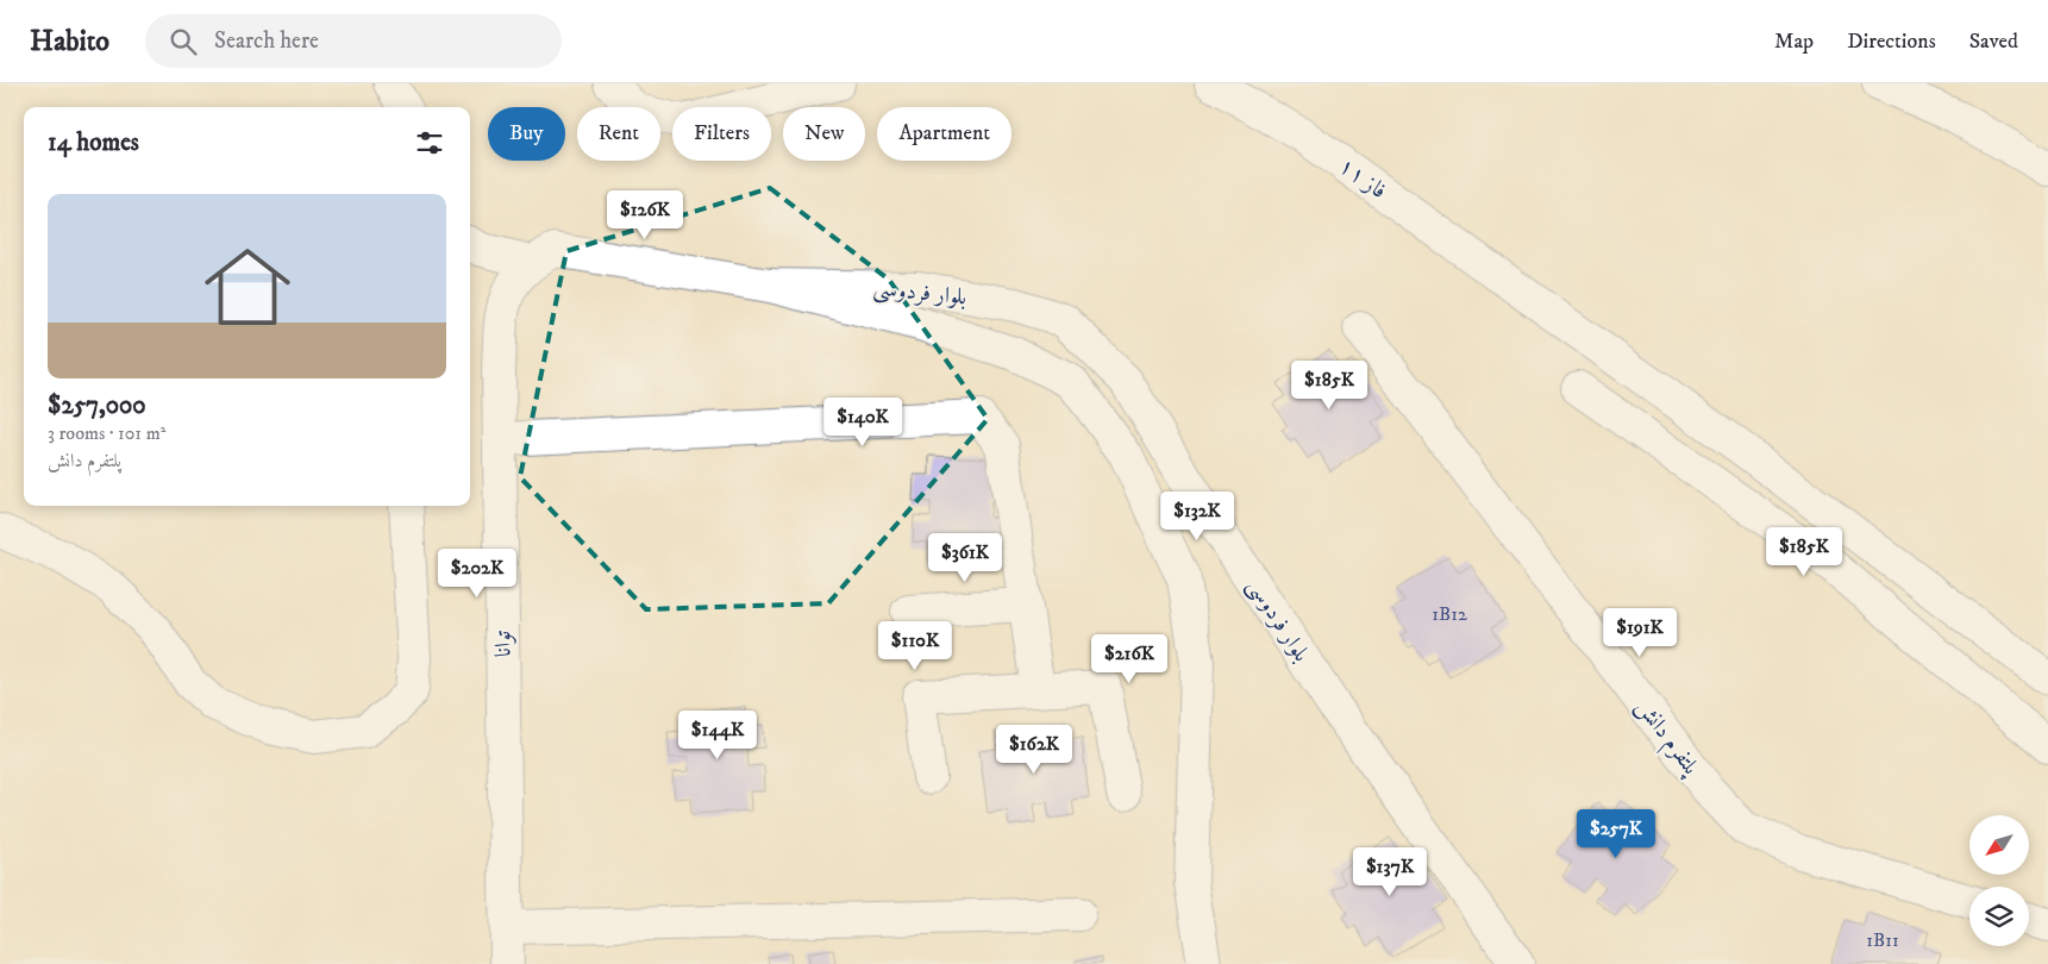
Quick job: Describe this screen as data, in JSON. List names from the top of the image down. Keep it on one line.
{"streets":{"street":["فاز ۱۱","بلوار فردوسی","توانا","پلتفرم دانش"]},"crossings":[["بلوار فردوسی","توانا"]],"house_numbers":["1B12","1B11"],"north":"bottom left","page":{"header":"Habito","search":"Search here","nav":["Map","Directions","Saved"],"chip":["Buy","Rent","Filters","New","Apartment"],"heading":"14 homes","list":[{"name":"$257,000","note":"3 rooms · 101 m² · پلتفرم دانش"}],"price":["$126K","$185K","$140K","$132K","$185K","$361K","$202K","$191K","$110K","$216K","$144K","$162K","$257K","$137K"]}}
